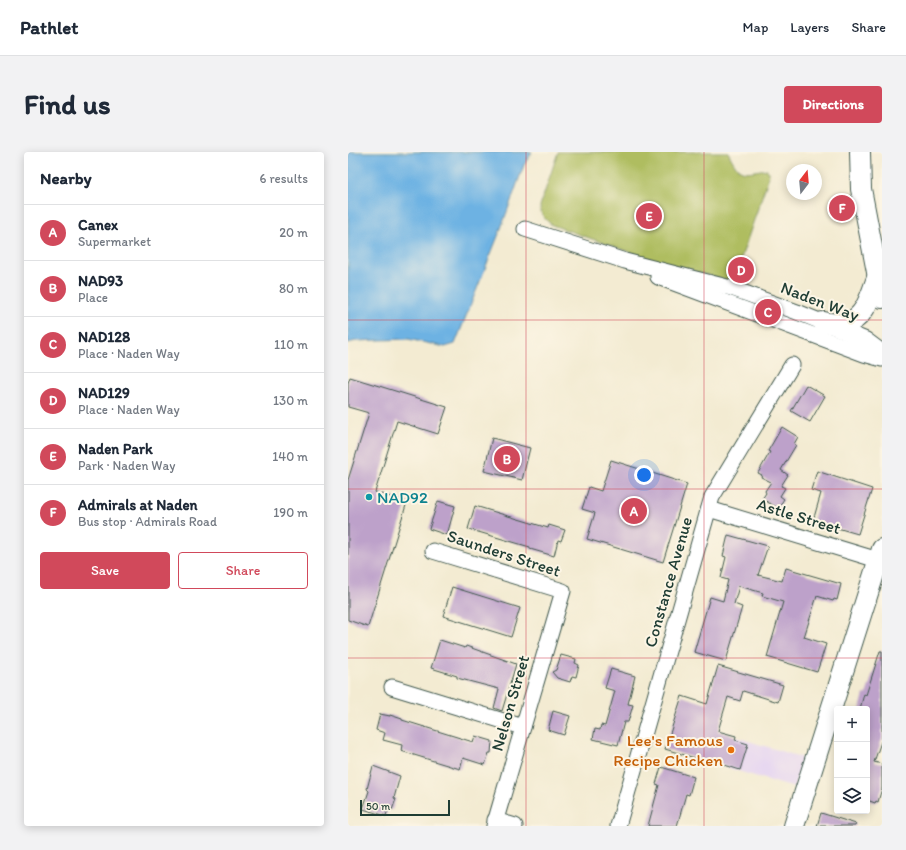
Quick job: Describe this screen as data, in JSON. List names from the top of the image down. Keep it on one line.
{"streets":{"street":["Naden Way","Astle Street","Saunders Street","Constance Avenue","Nelson Street"]},"crossings":[["Astle Street","Constance Avenue"],["Saunders Street","Nelson Street"]],"places":["NAD92","Lee's Famous Recipe Chicken"],"scale_bar":"50 m","north":"top","page":{"header":"Pathlet","nav":["Map","Layers","Share"],"buttons":["Directions",["Save","Share"]],"title":"Find us","heading":["Nearby","6 results"],"pins":["F","E","D","C","B","A"],"list":[{"mark":"A","name":"Canex","note":"Supermarket","value":"20 m"},{"mark":"B","name":"NAD93","note":"Place","value":"80 m"},{"mark":"C","name":"NAD128","note":"Place · Naden Way","value":"110 m"},{"mark":"D","name":"NAD129","note":"Place · Naden Way","value":"130 m"},{"mark":"E","name":"Naden Park","note":"Park · Naden Way","value":"140 m"},{"mark":"F","name":"Admirals at Naden","note":"Bus stop · Admirals Road","value":"190 m"}],"map_buttons":["+","−"],"scale":"50 m"}}
